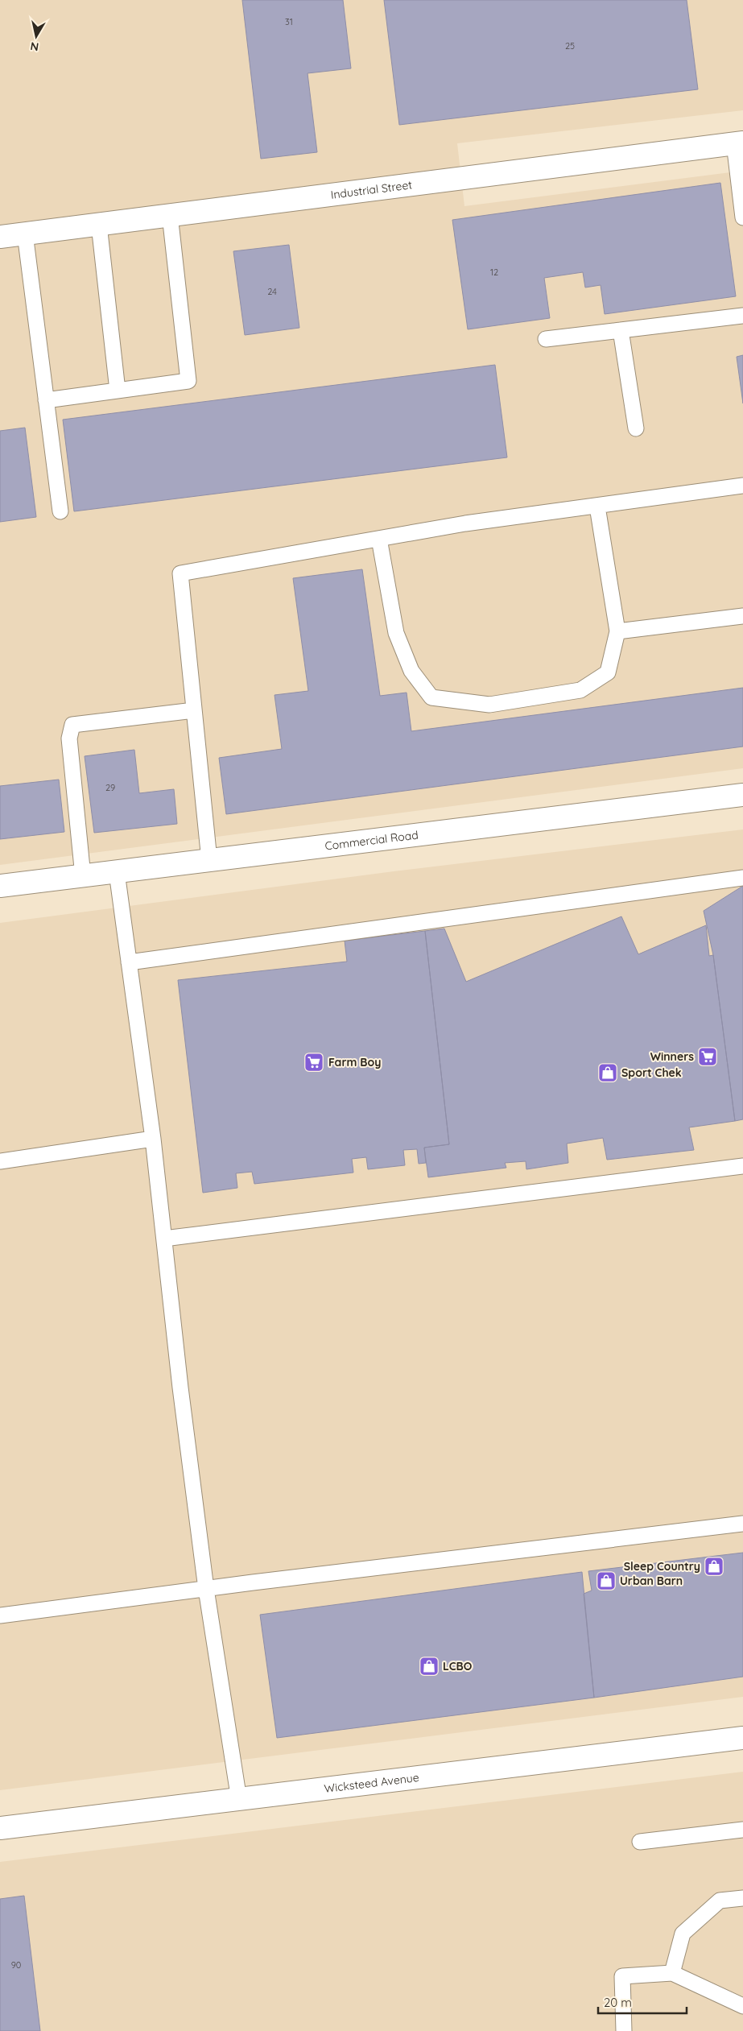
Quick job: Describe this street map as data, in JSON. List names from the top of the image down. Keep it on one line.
{"streets":{"street":["Industrial Street","Commercial Road","Wicksteed Avenue"]},"places":{"supermarket":["Winners","Farm Boy"],"shop":["Sport Chek","Sleep Country","Urban Barn","LCBO"]},"house_numbers":["31","25","12","24","29","90"],"scale_bar":"20 m","north":"bottom"}
